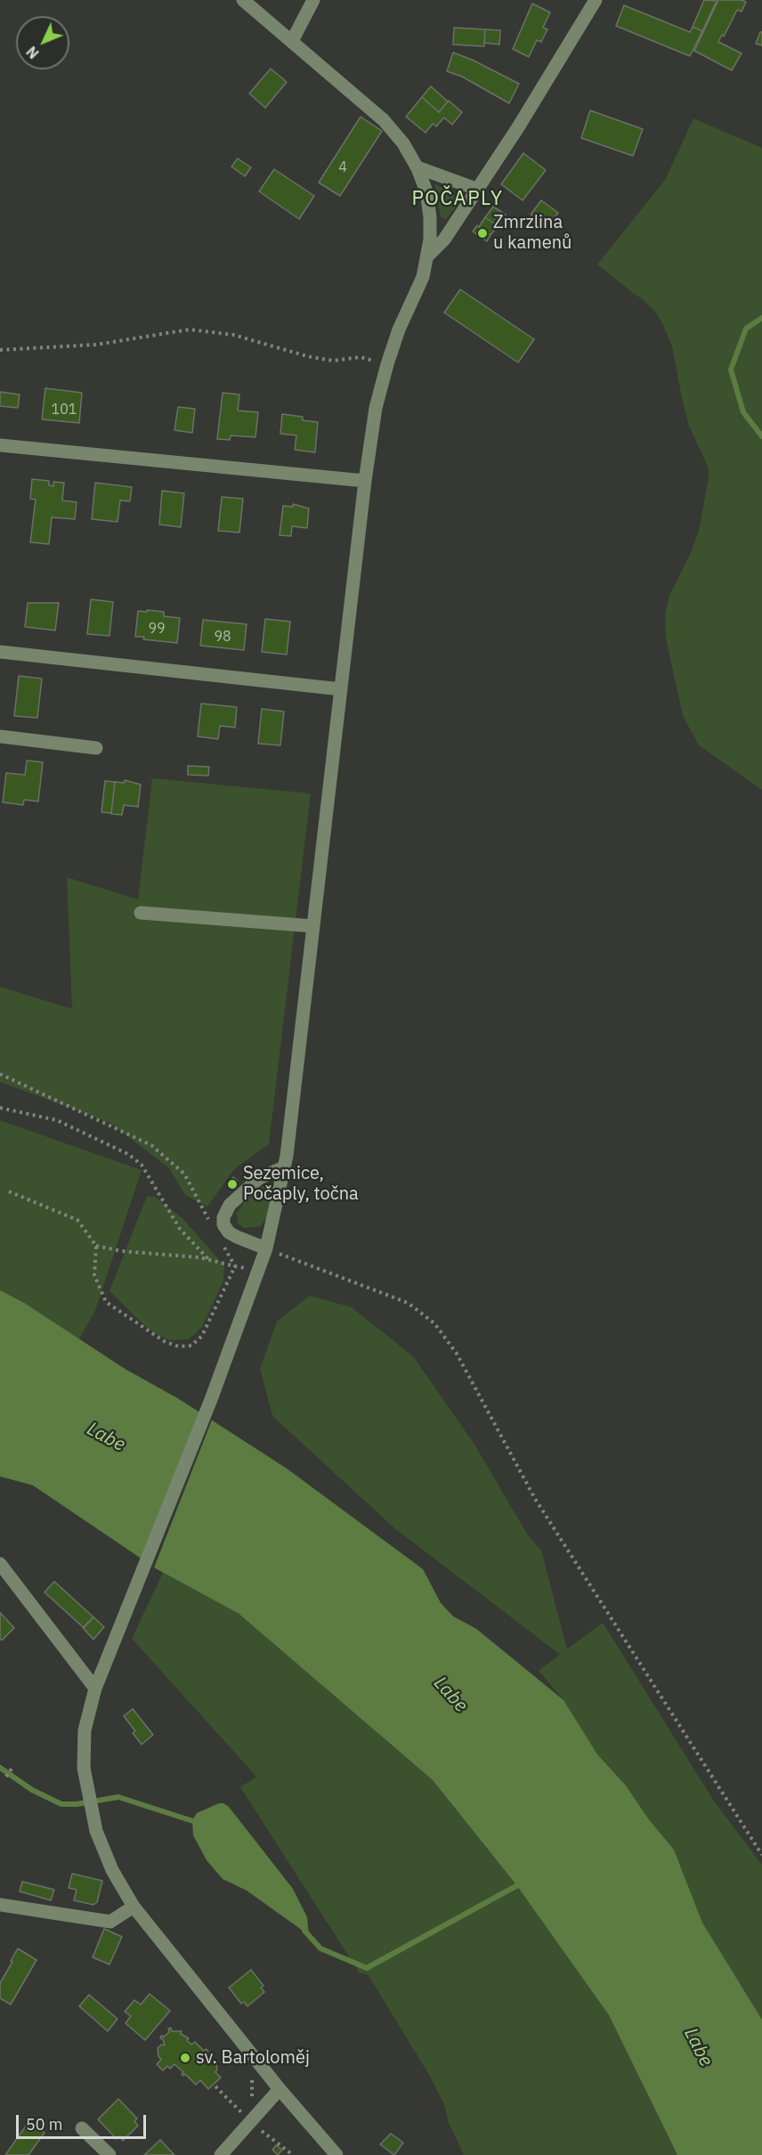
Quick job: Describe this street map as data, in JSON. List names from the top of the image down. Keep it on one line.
{"districts":["POČAPLY"],"water":["Labe"],"places":["Zmrzlina u kamenů","Sezemice, Počaply, točna","sv. Bartoloměj"],"house_numbers":["4","101","99","98"],"scale_bar":"50 m","north":"bottom left"}
